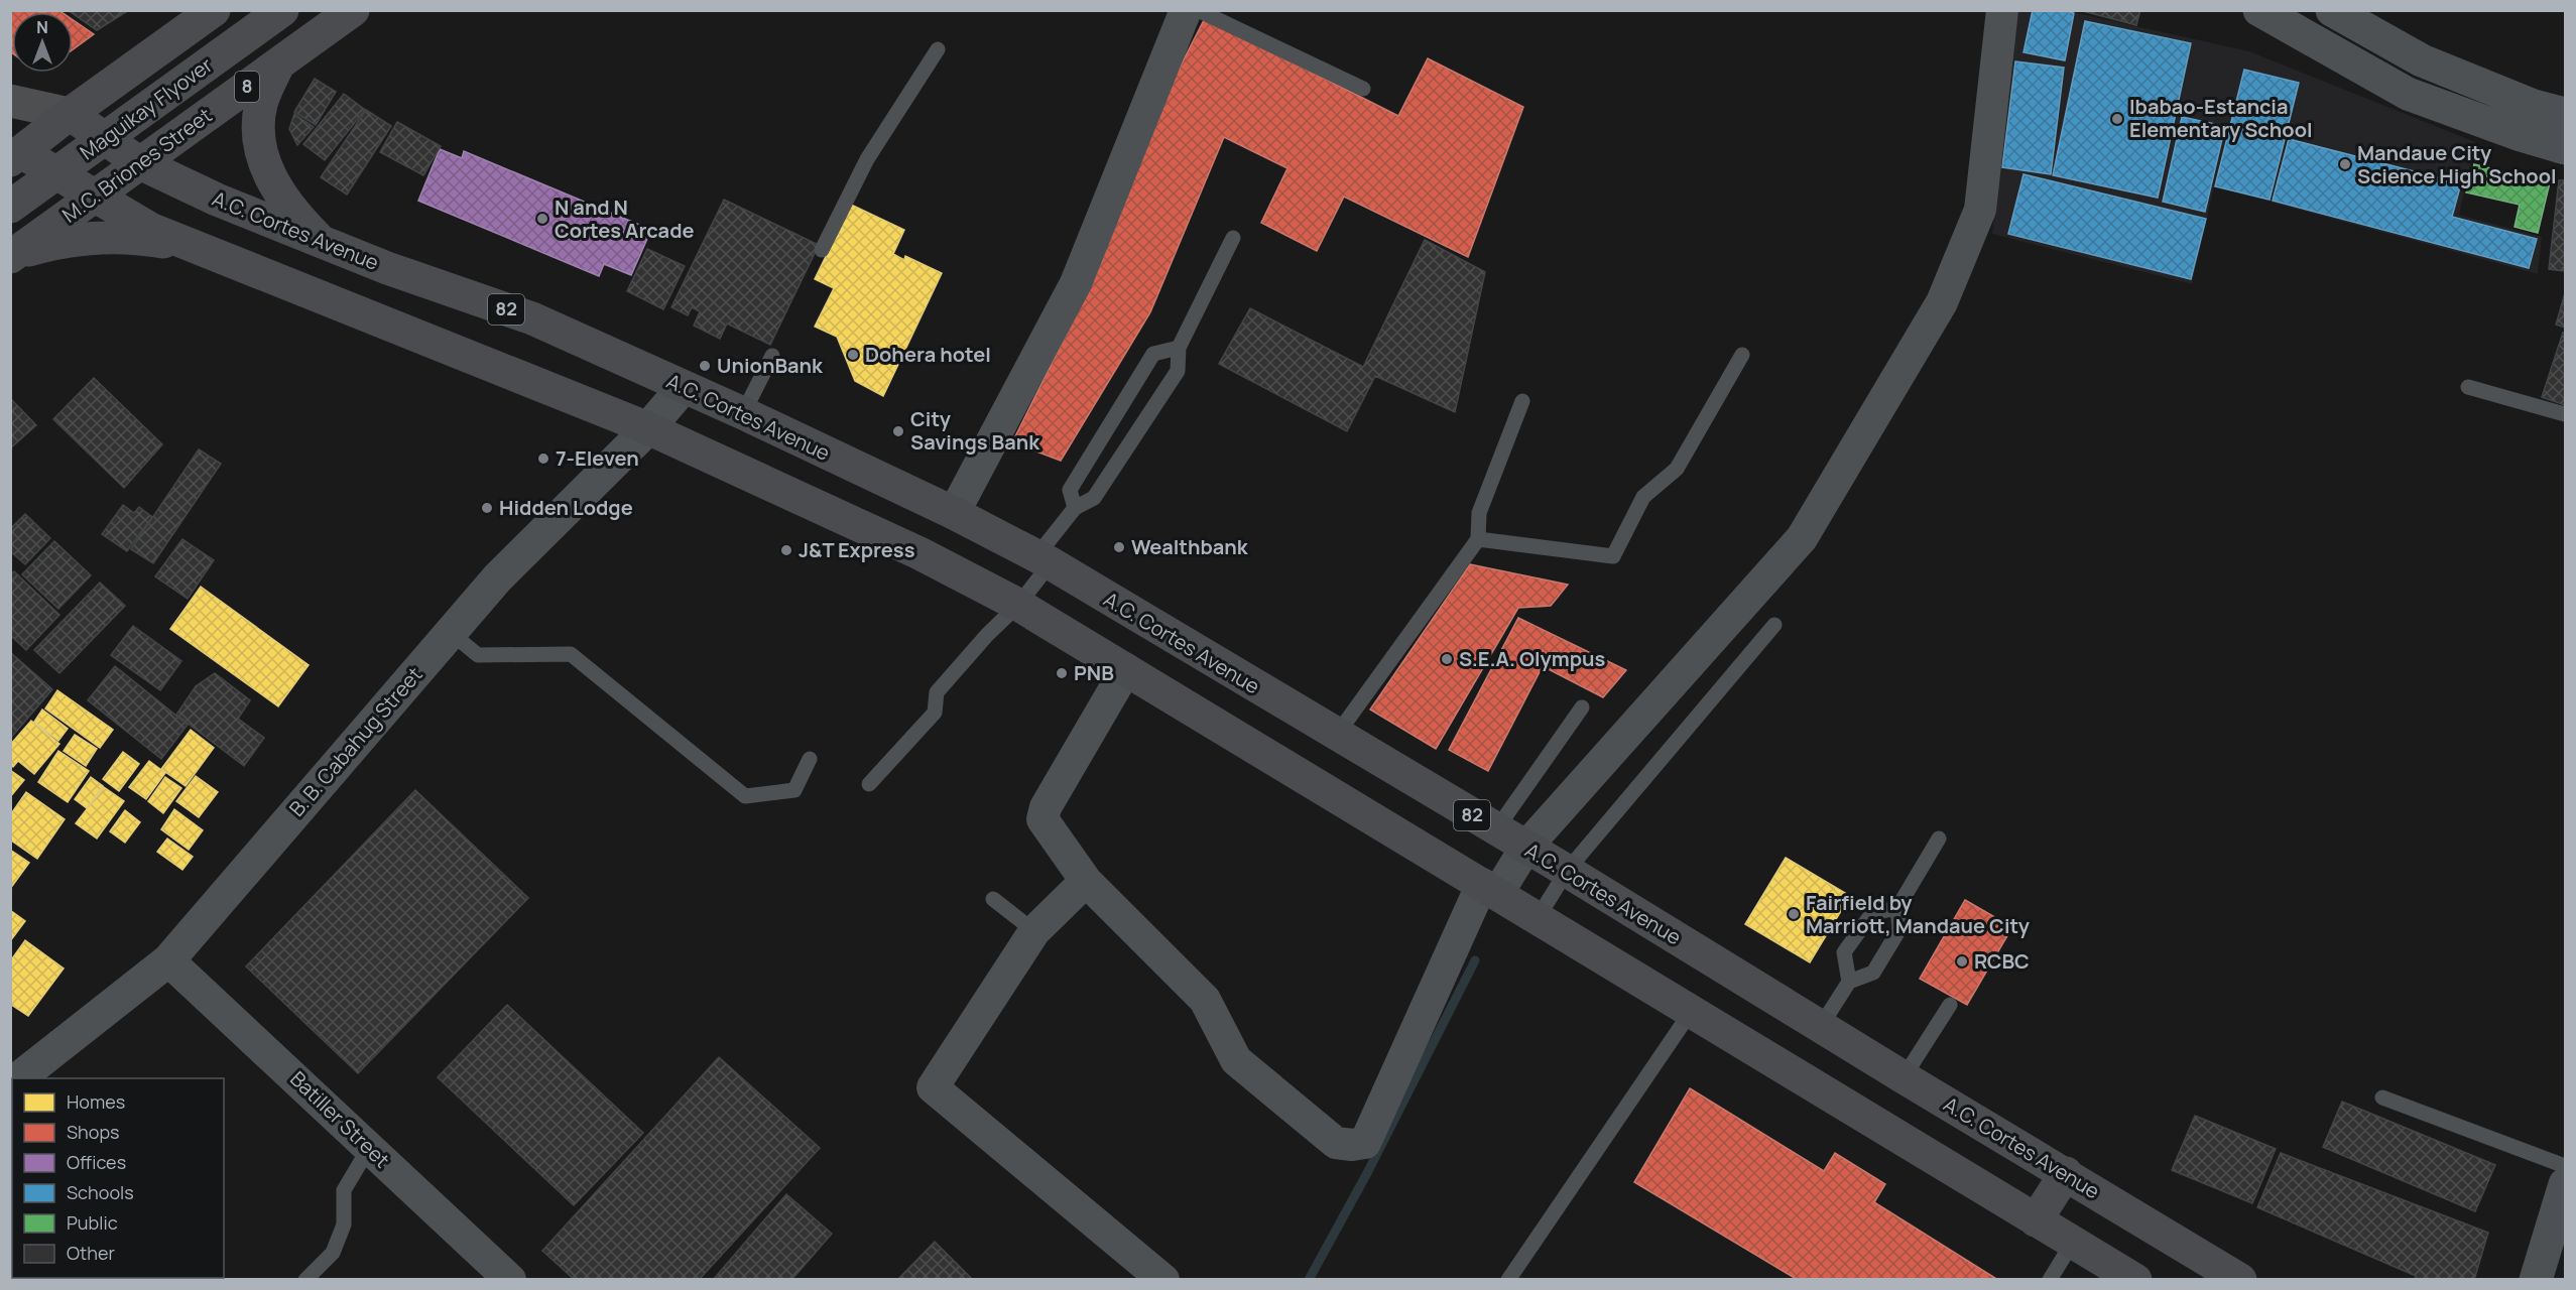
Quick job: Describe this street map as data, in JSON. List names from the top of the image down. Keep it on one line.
{"streets":{"main road":["8","Maguikay Flyover","M.C. Briones Street","A.C. Cortes Avenue","82"],"street":["B. B. Cabahug Street","Batiller Street"]},"crossings":[["M.C. Briones Street","A.C. Cortes Avenue"],["A.C. Cortes Avenue","B. B. Cabahug Street"],["B. B. Cabahug Street","Batiller Street"]],"places":["Ibabao-Estancia Elementary School","Mandaue City Science High School","N and N Cortes Arcade","Dohera hotel","UnionBank","City Savings Bank","7-Eleven","Hidden Lodge","Wealthbank","J&T Express","S.E.A. Olympus","PNB","Fairfield by Marriott, Mandaue City","RCBC"],"legend":["Homes","Shops","Offices","Schools","Public","Other"],"north":"top"}
